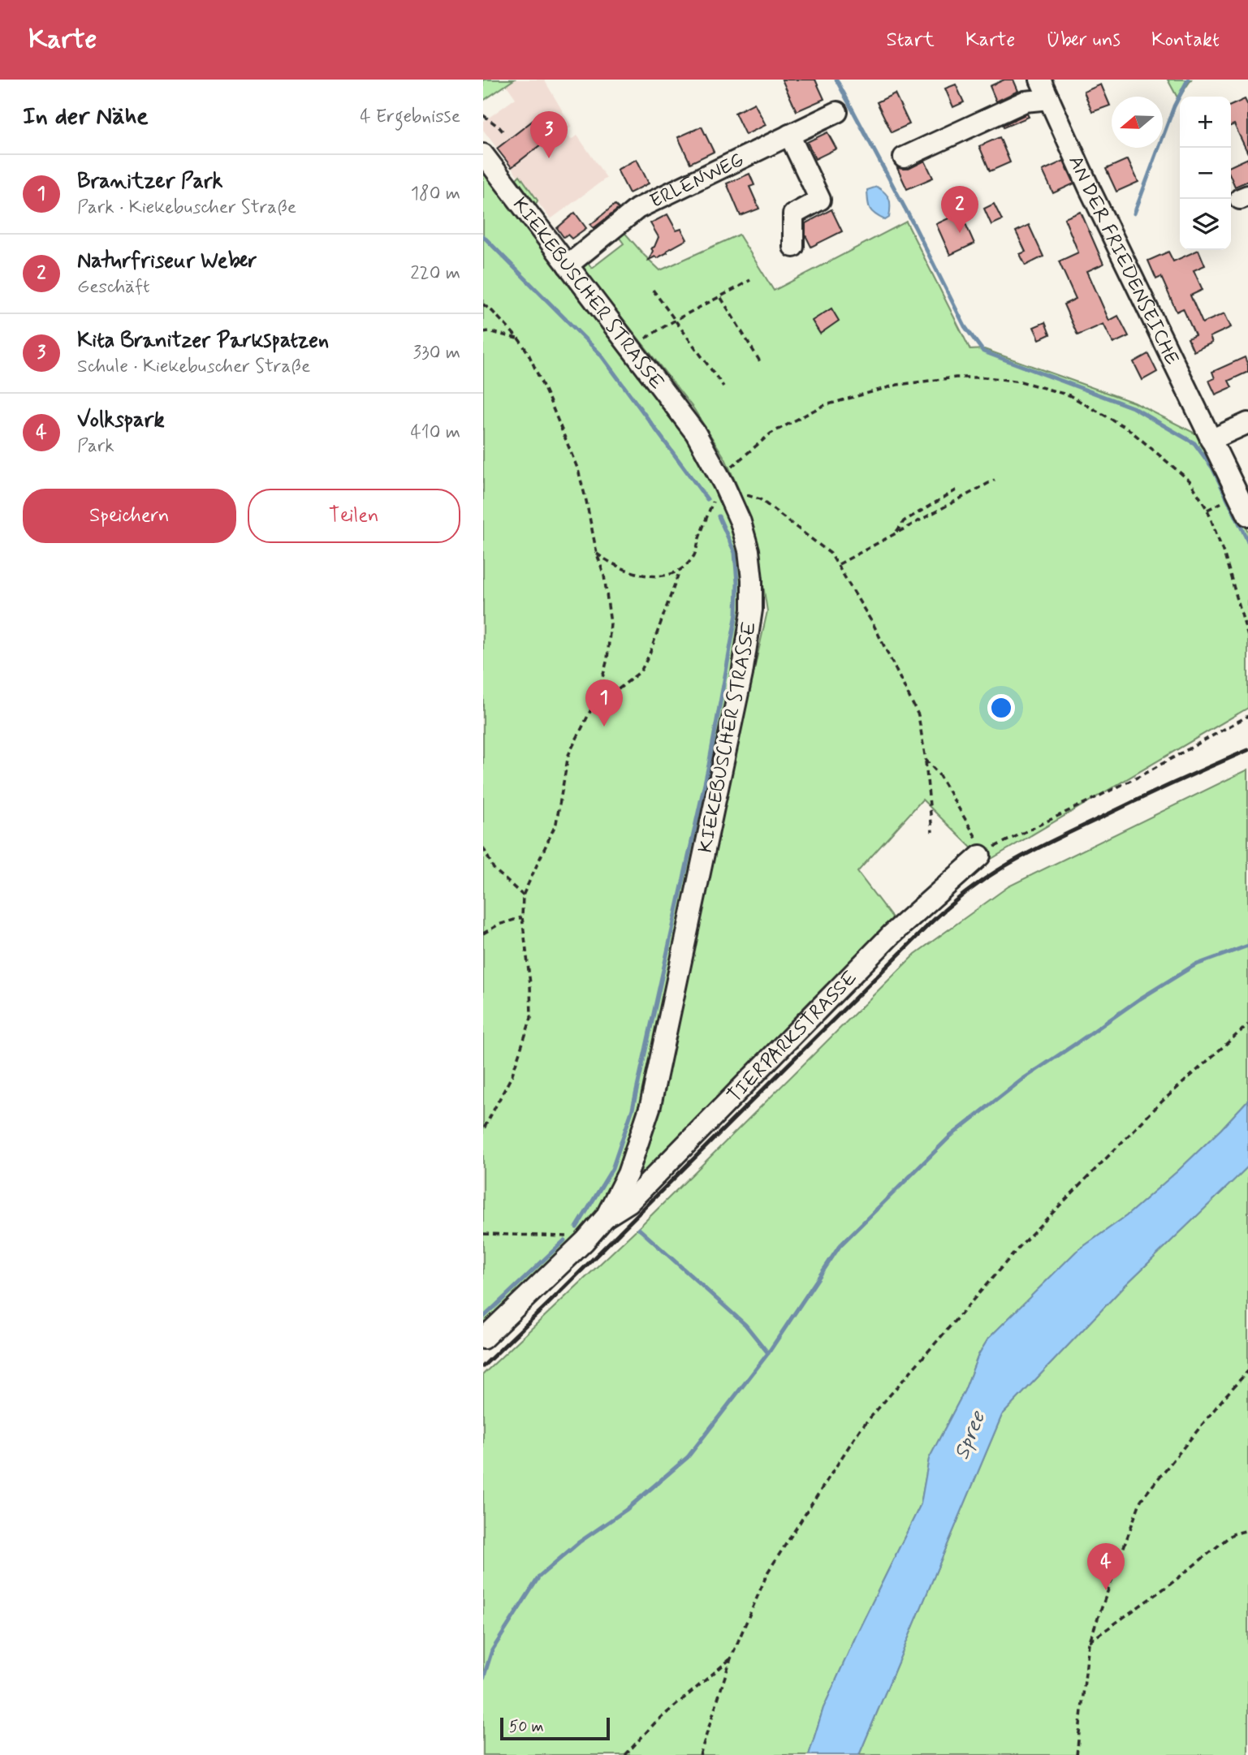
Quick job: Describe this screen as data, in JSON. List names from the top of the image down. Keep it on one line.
{"streets":{"street":["ERLENWEG","AN DER FRIEDENSEICHE","KIEKEBUSCHER STRASSE","TIERPARKSTRASSE"]},"crossings":[["ERLENWEG","KIEKEBUSCHER STRASSE"],["KIEKEBUSCHER STRASSE","TIERPARKSTRASSE"]],"water":["Spree"],"scale_bar":"50 m","north":"left","page":{"header":"Karte","nav":["Start","Karte","Über uns","Kontakt"],"heading":["In der Nähe","4 Ergebnisse"],"map_buttons":["+","−"],"pins":["3","2","1","4"],"list":[{"mark":"1","name":"Branitzer Park","note":"Park · Kiekebuscher Straße","value":"180 m"},{"mark":"2","name":"Naturfriseur Weber","note":"Geschäft","value":"220 m"},{"mark":"3","name":"Kita Branitzer Parkspatzen","note":"Schule · Kiekebuscher Straße","value":"330 m"},{"mark":"4","name":"Volkspark","note":"Park","value":"410 m"}],"buttons":["Speichern","Teilen"],"scale":"50 m"}}
